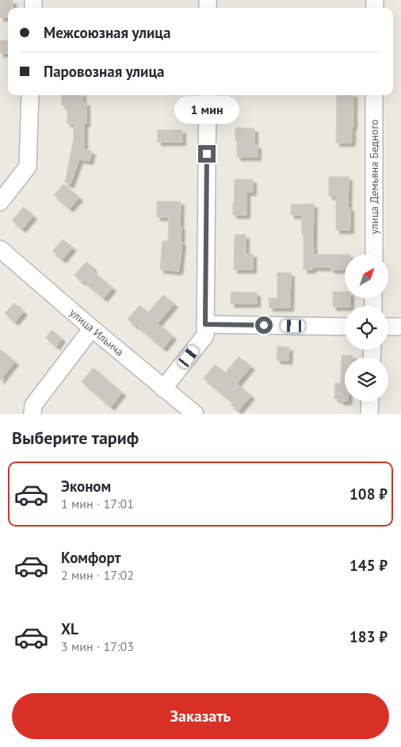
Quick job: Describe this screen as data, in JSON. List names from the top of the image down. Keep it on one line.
{"streets":{"street":["улица Демьяна Бедного","улица Ильича"]},"north":"top right","page":{"banner":["Межсоюзная улица","Паровозная улица"],"bubble":"1 мин","heading":"Выберите тариф","list":[{"name":"Эконом","note":"1 мин · 17:01","value":"108 ₽"},{"name":"Комфорт","note":"2 мин · 17:02","value":"145 ₽"},{"name":"XL","note":"3 мин · 17:03","value":"183 ₽"}],"buttons":"Заказать"}}
